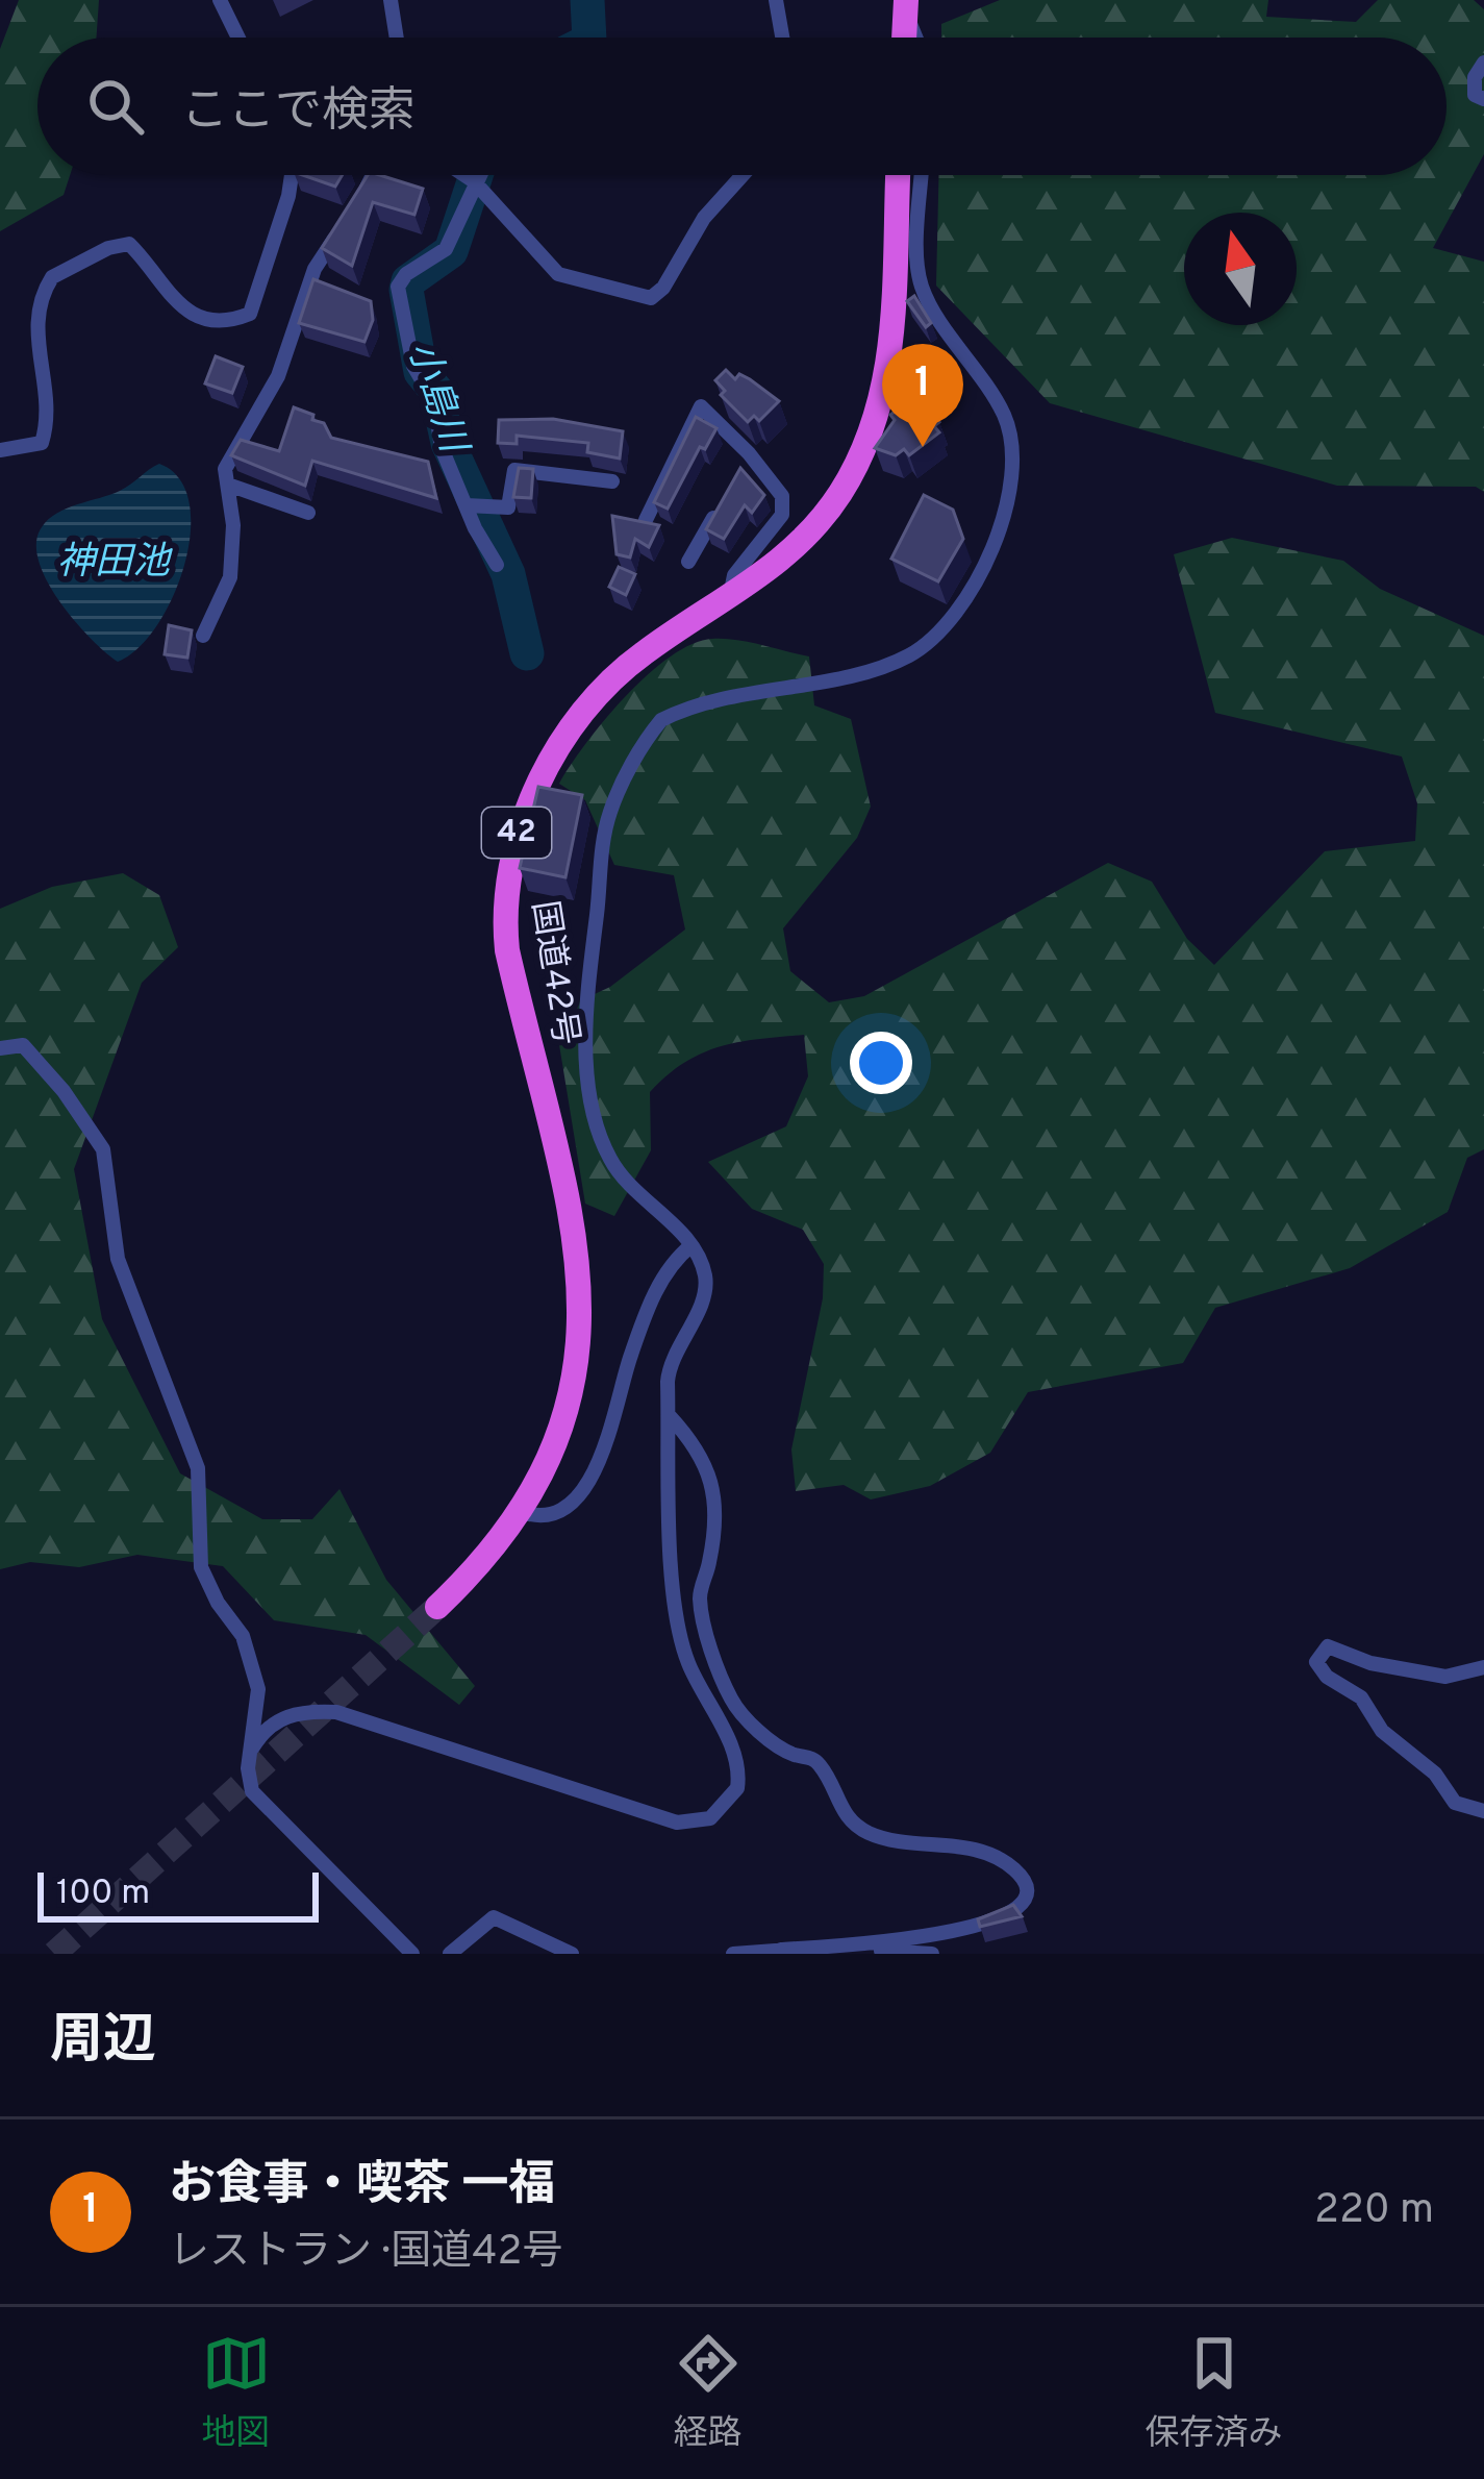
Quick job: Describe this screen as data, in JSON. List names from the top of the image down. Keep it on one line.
{"streets":{"highway":["42","国道42号"]},"water":["小島川","神田池"],"scale_bar":"100 m","north":"top","page":{"search":"ここで検索","pins":"1","scale":"100 m","heading":"周辺","list":[{"mark":"1","name":"お食事・喫茶 一福","note":"レストラン · 国道42号","value":"220 m"}],"nav":["地図","経路","保存済み"]}}
